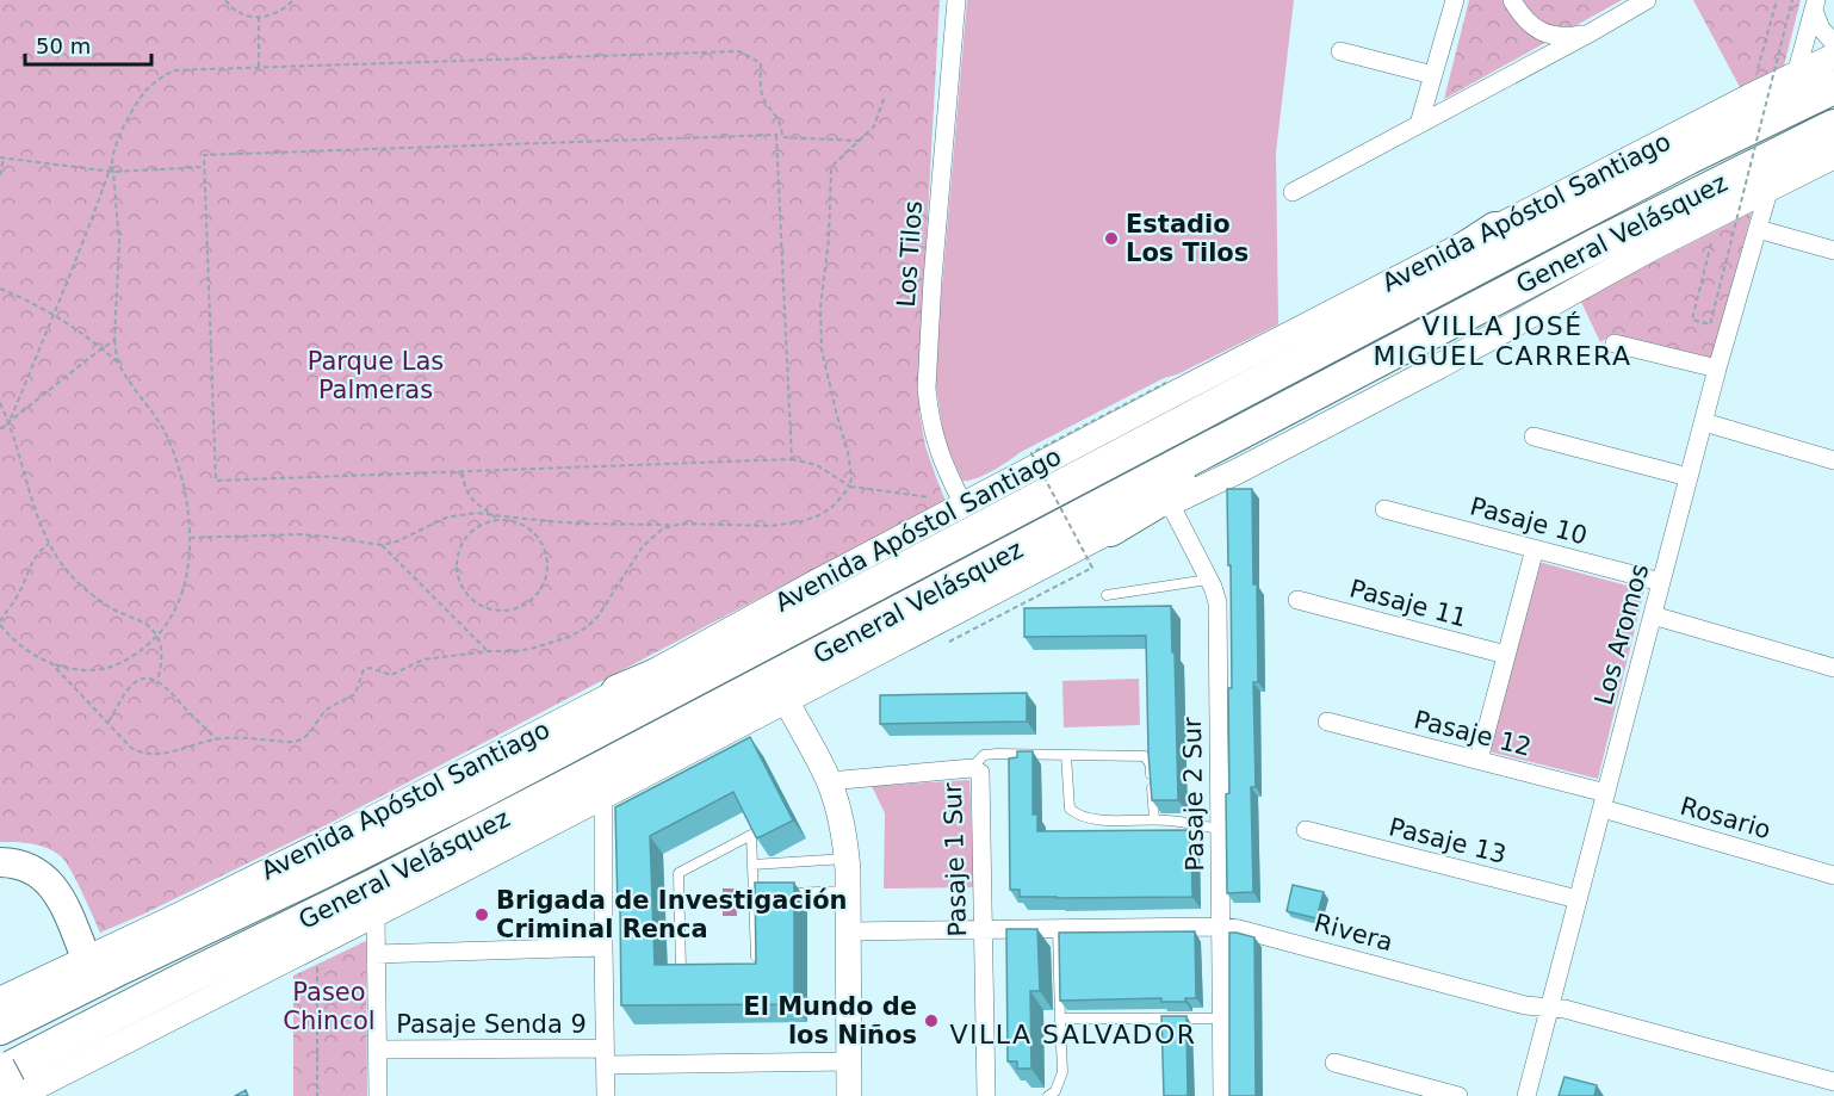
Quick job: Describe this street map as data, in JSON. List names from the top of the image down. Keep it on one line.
{"streets":{"highway":["General Velásquez"],"main road":["Avenida Apóstol Santiago"],"street":["Los Tilos","Pasaje 10","Pasaje 11","Los Aromos","Pasaje 12","Pasaje 2 Sur","Rosario","Pasaje 13","Pasaje 1 Sur","Rivera","Pasaje Senda 9"]},"crossings":[["Avenida Apóstol Santiago","Los Tilos"],["Pasaje 10","Los Aromos"],["Los Aromos","Pasaje 12"],["Los Aromos","Rosario"],["Los Aromos","Pasaje 13"],["Los Aromos","Rivera"],["Pasaje 12","Rosario"],["Pasaje 2 Sur","Rivera"],["Pasaje 1 Sur","Rivera"]],"districts":["VILLA JOSÉ MIGUEL CARRERA","VILLA SALVADOR"],"parks":["Parque Las Palmeras","Paseo Chincol"],"places":["Estadio Los Tilos","Brigada de Investigación Criminal Renca","El Mundo de los Niños"],"scale_bar":"50 m"}
